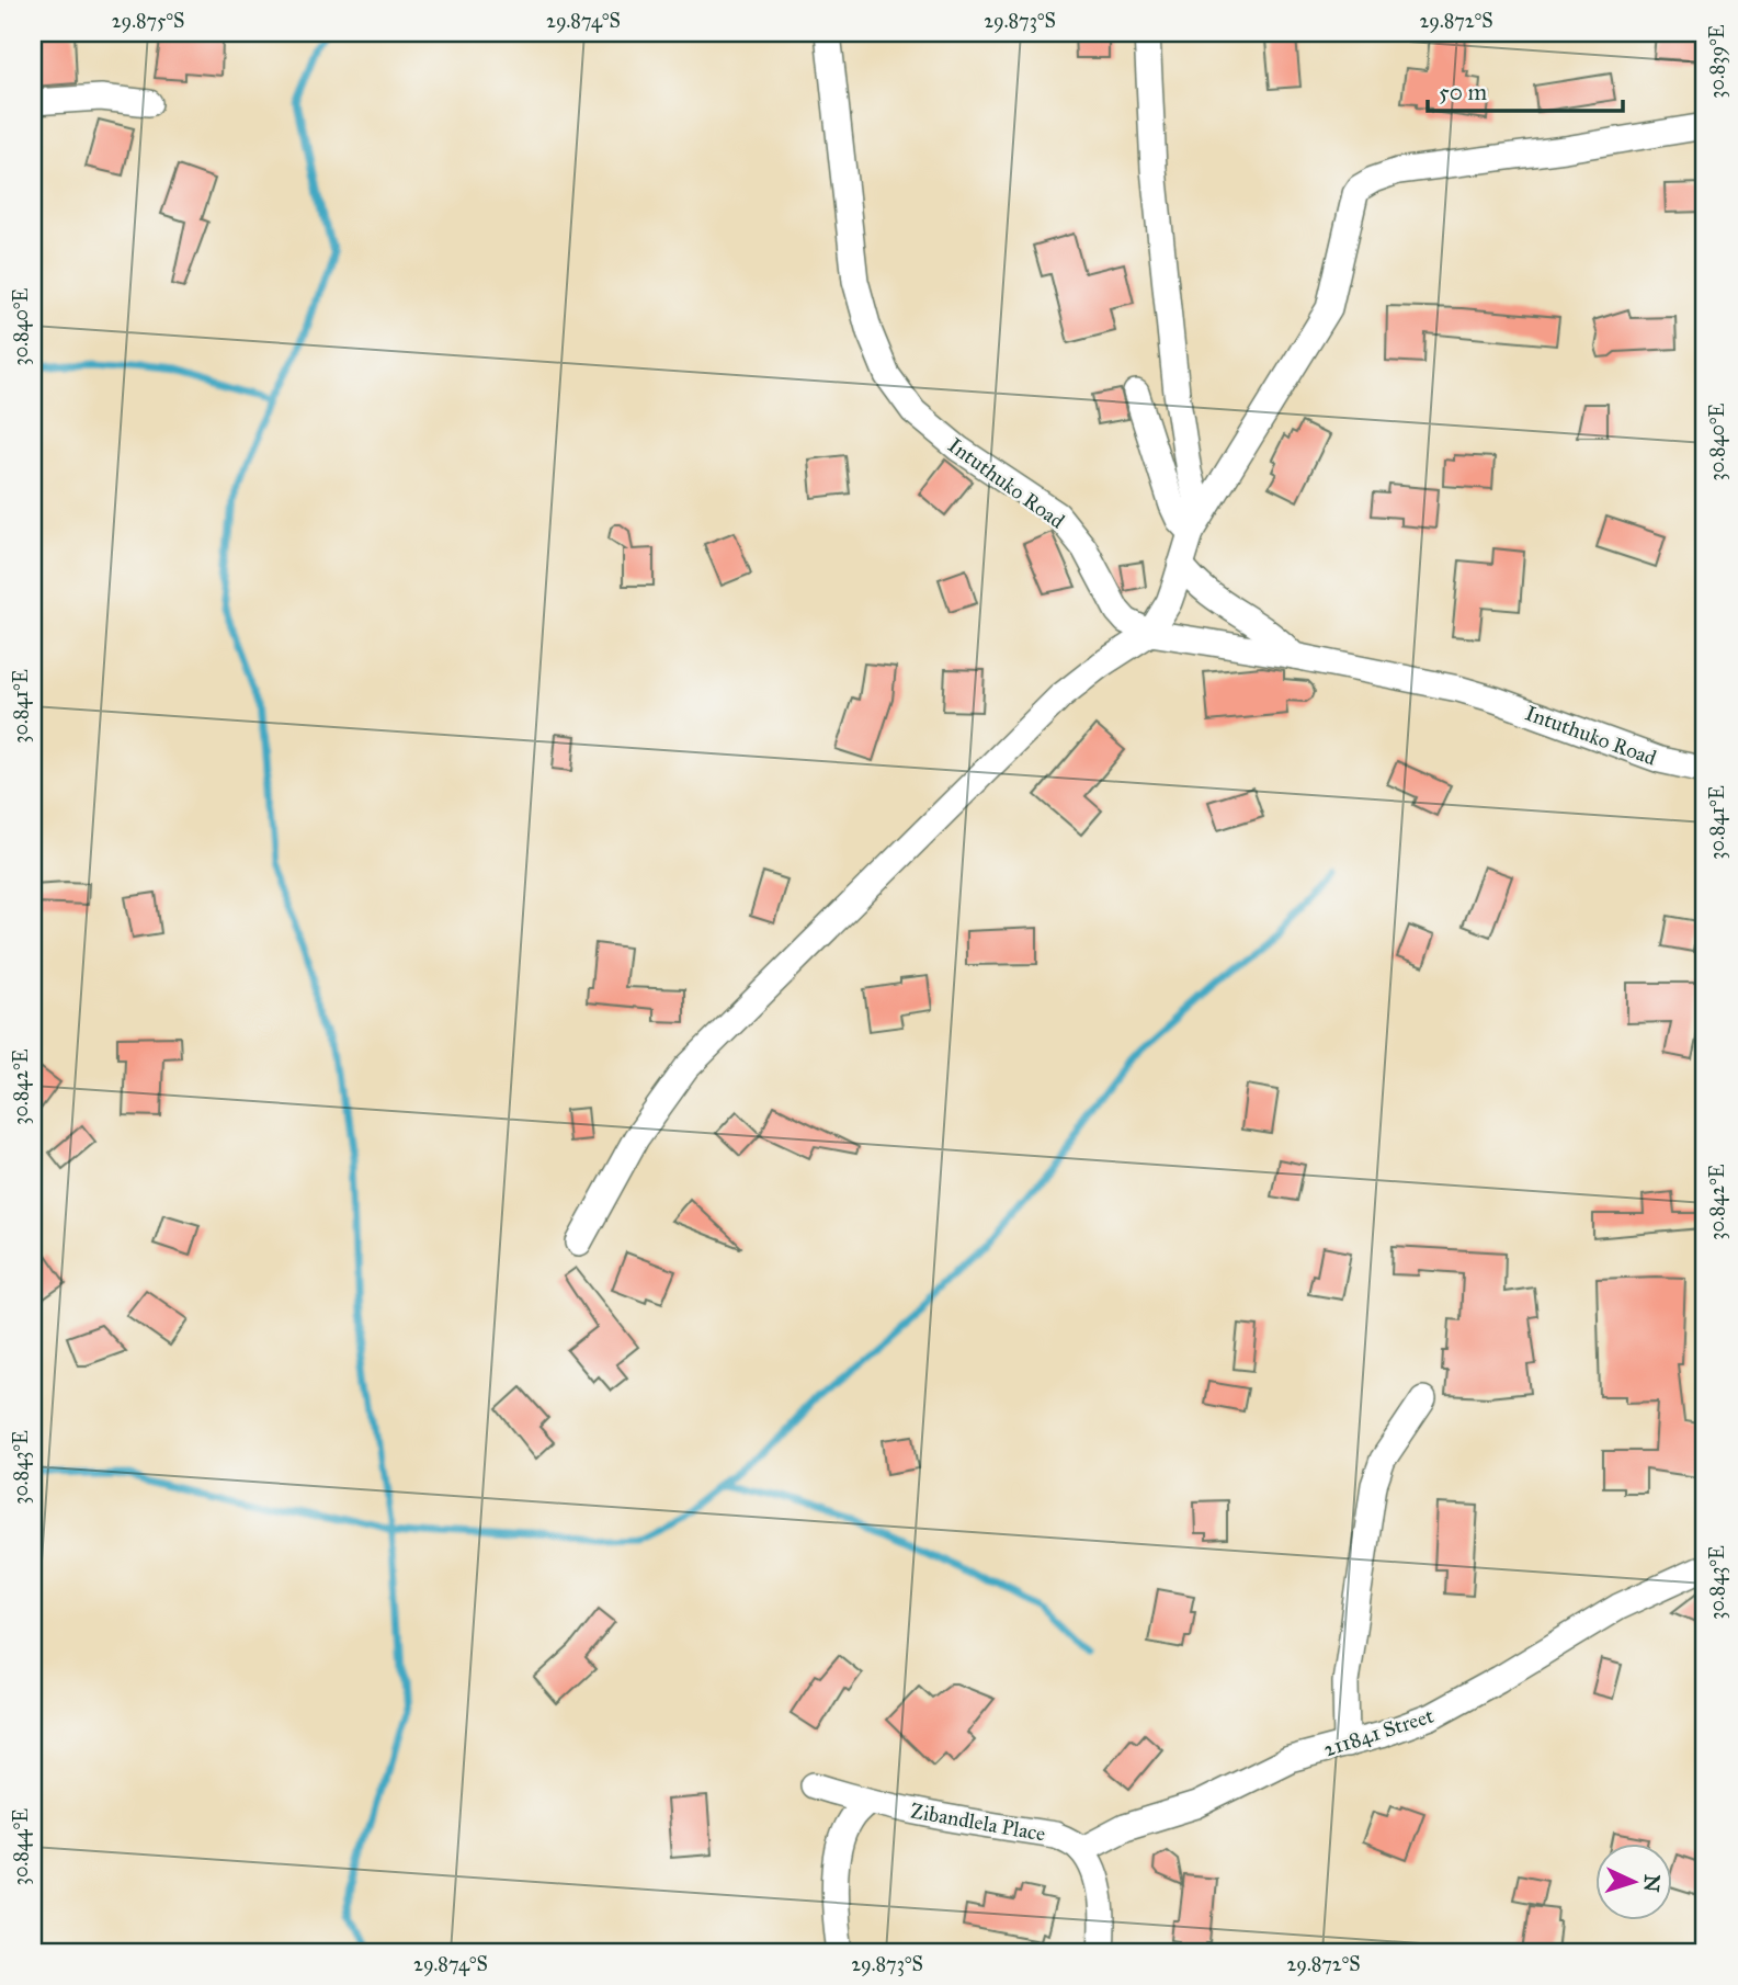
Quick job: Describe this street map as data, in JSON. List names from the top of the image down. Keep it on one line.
{"streets":{"street":["Intuthuko Road","211841 Street","Zibandlela Place"]},"crossings":[["211841 Street","Zibandlela Place"]],"scale_bar":"50 m","north":"right","coordinates":["29.875°S","29.874°S","29.873°S","29.872°S","30.839°E","30.840°E","30.841°E","30.842°E","30.843°E","30.844°E"]}
